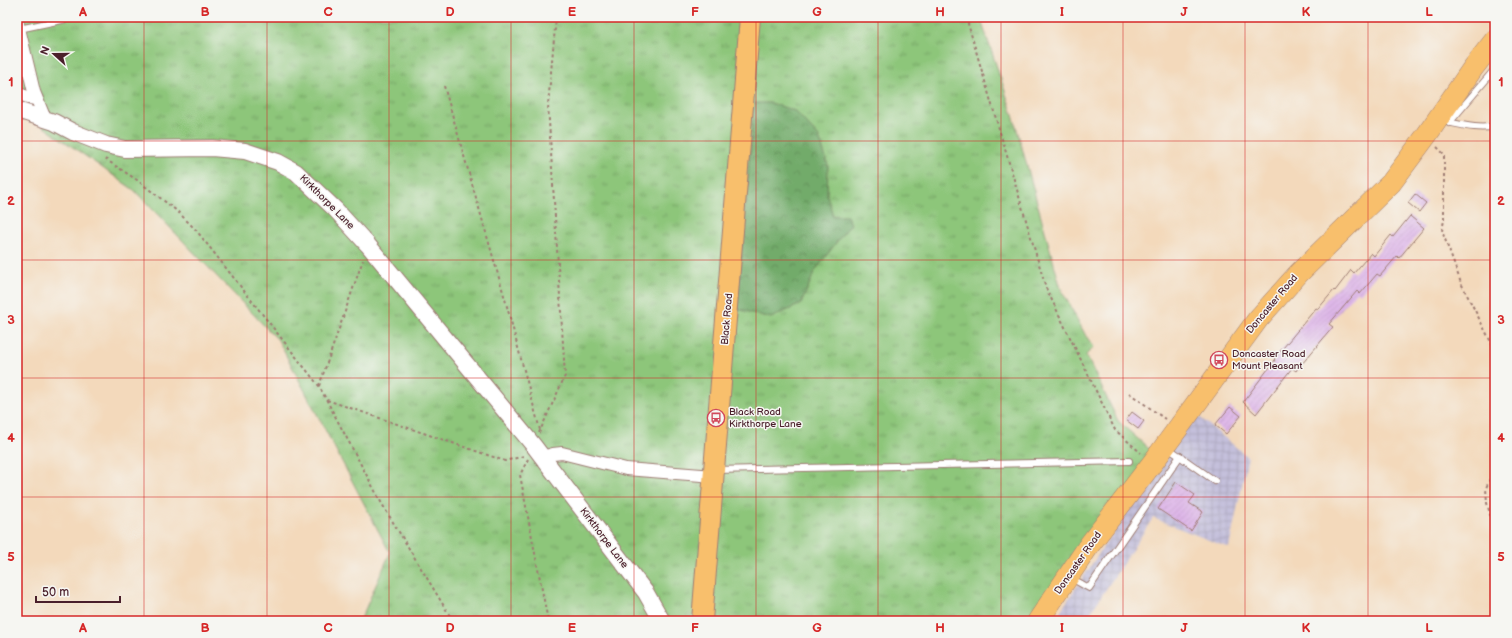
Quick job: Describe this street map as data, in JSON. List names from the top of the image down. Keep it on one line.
{"streets":{"highway":["Doncaster Road"],"main road":["Black Road"],"street":["Kirkthorpe Lane"]},"places":{"bus stop":["Doncaster Road Mount Pleasant","Black Road Kirkthorpe Lane"]},"scale_bar":"50 m","north":"left","grid":{"columns":["A","B","C","D","E","F","G","H","I","J","K","L"],"rows":["1","2","3","4","5"]}}
